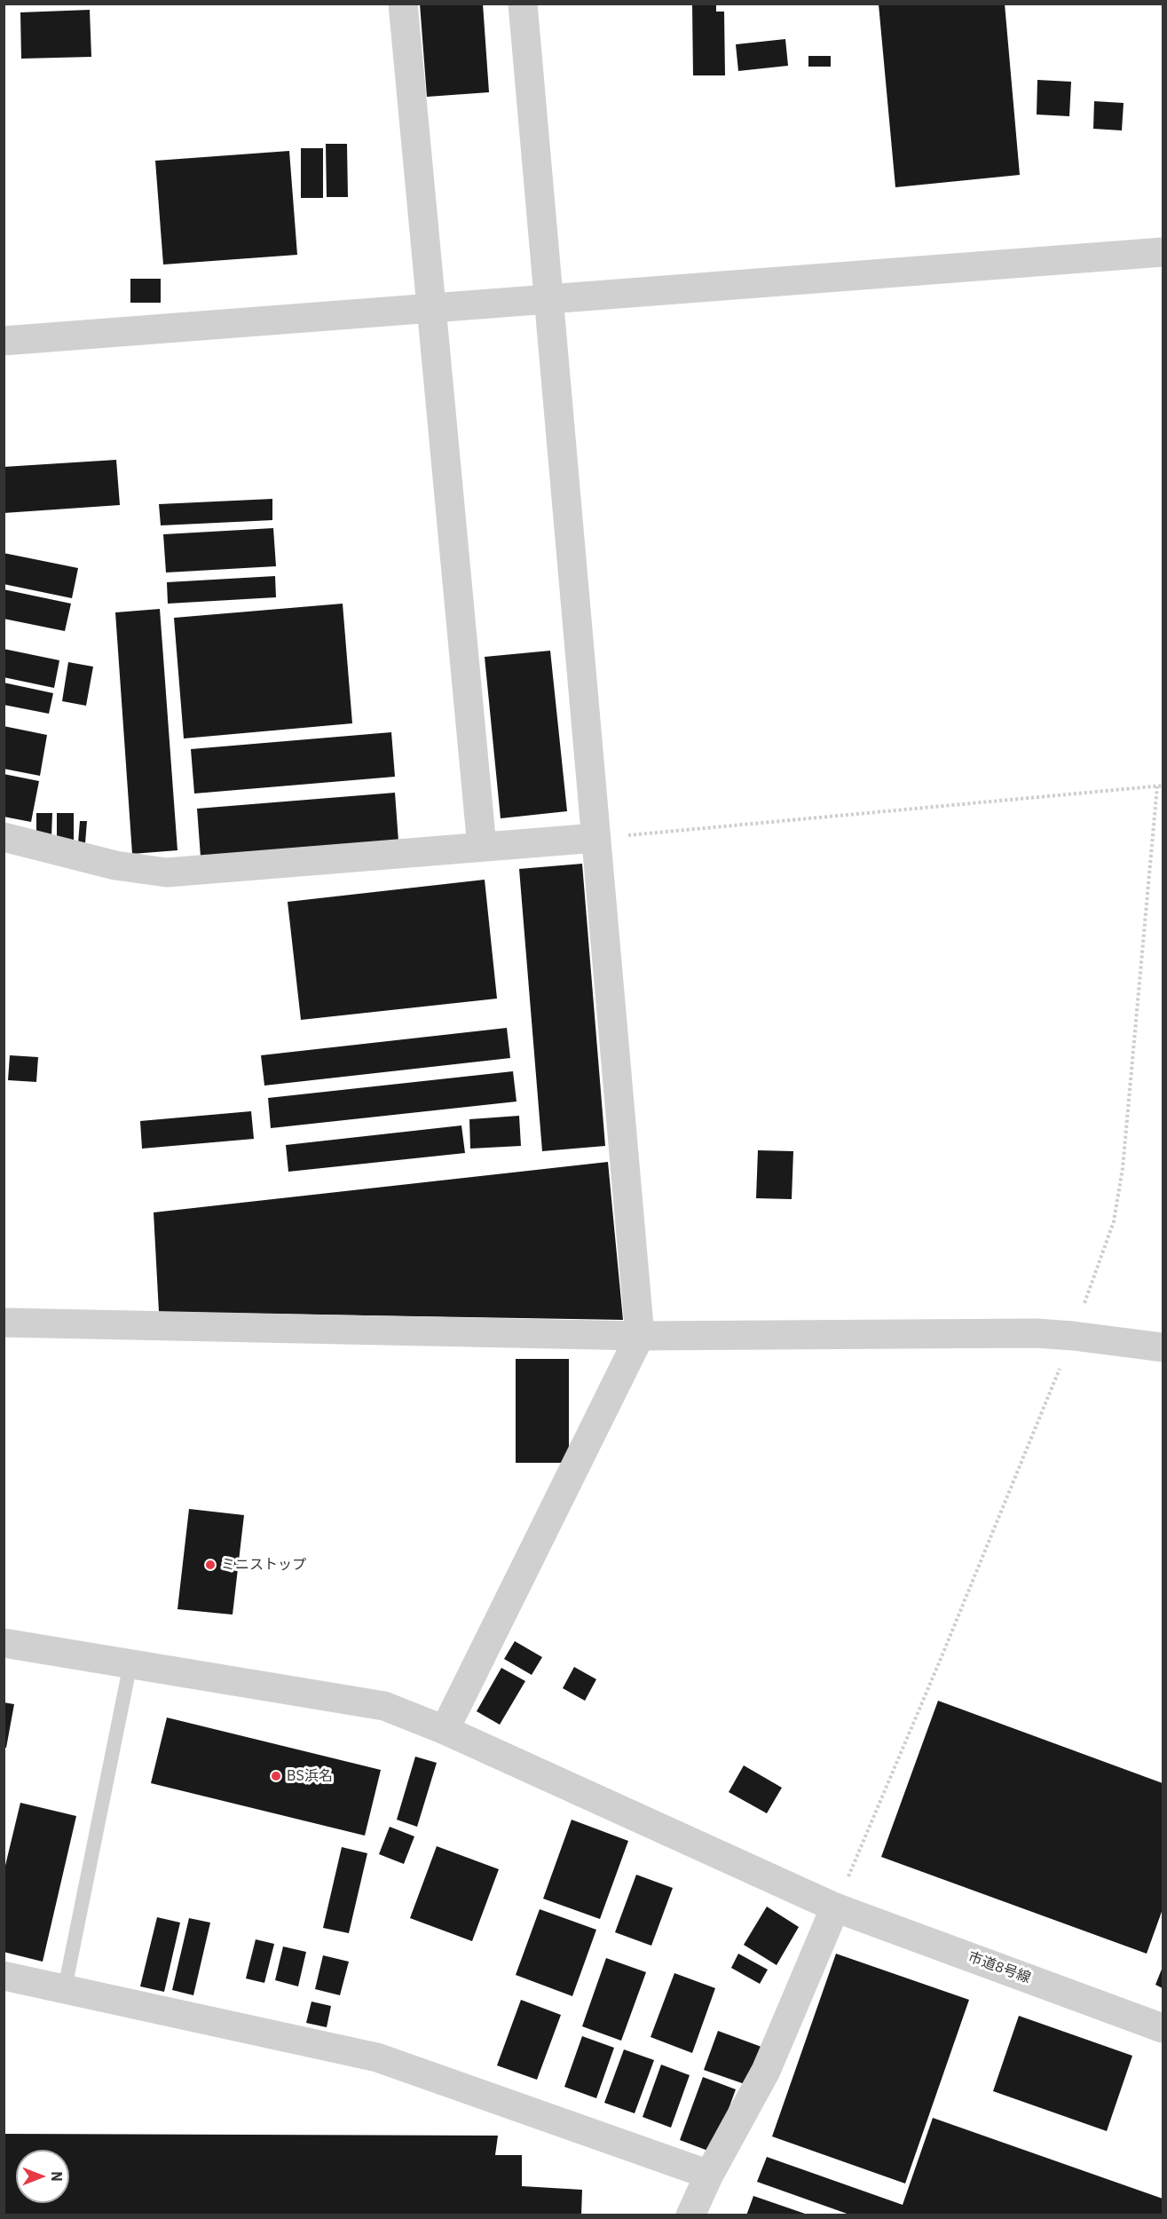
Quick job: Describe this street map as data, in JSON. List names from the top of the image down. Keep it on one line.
{"streets":{"street":["市道8号線"]},"places":["ミニストップ","BS浜名"],"north":"right"}
